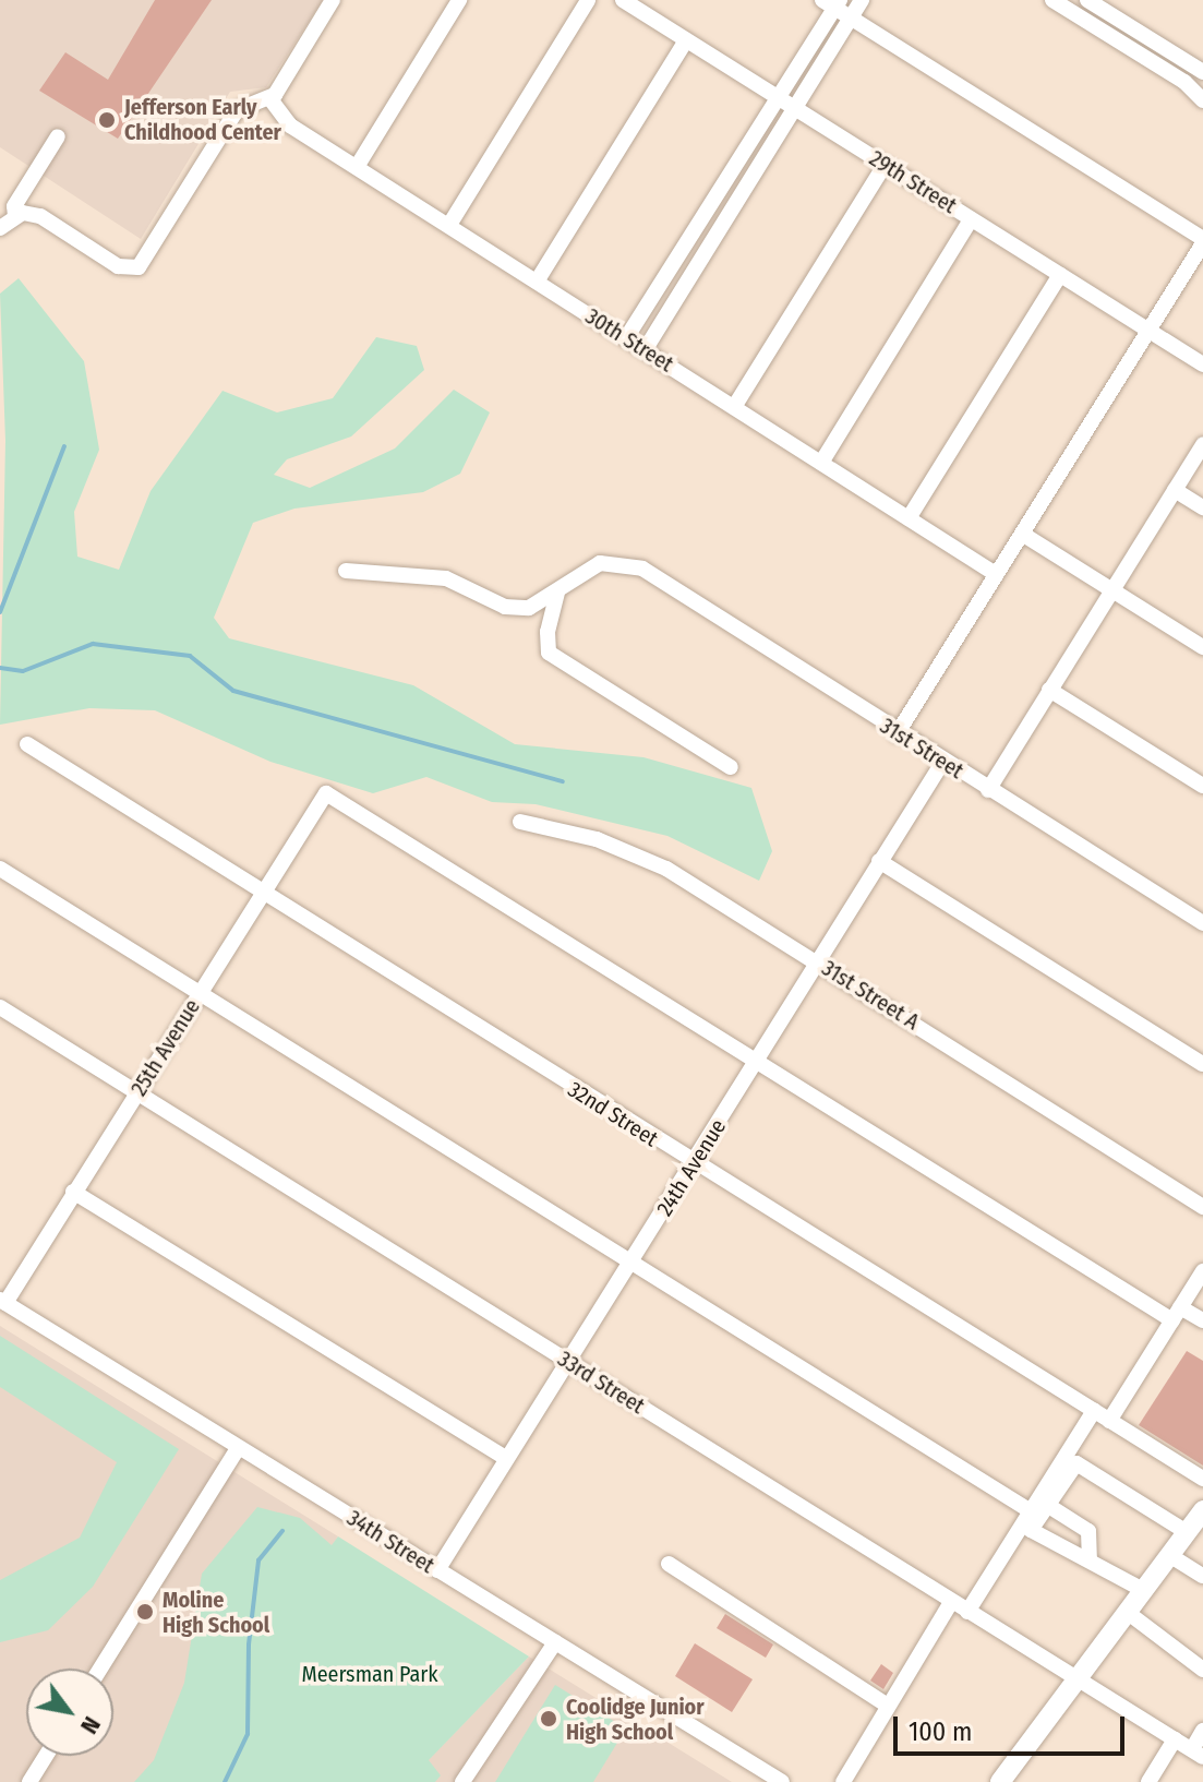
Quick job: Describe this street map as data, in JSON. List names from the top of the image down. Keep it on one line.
{"streets":{"street":["29th Street","30th Street","31st Street","31st Street A","25th Avenue","32nd Street","24th Avenue","33rd Street","34th Street"]},"crossings":[["31st Street","24th Avenue"],["31st Street A","24th Avenue"],["25th Avenue","32nd Street"],["25th Avenue","24th Avenue"],["25th Avenue","33rd Street"],["25th Avenue","34th Street"],["32nd Street","24th Avenue"],["24th Avenue","33rd Street"],["24th Avenue","34th Street"]],"parks":["Meersman Park"],"places":["Jefferson Early Childhood Center","Moline High School","Coolidge Junior High School"],"scale_bar":"100 m","north":"bottom right"}
